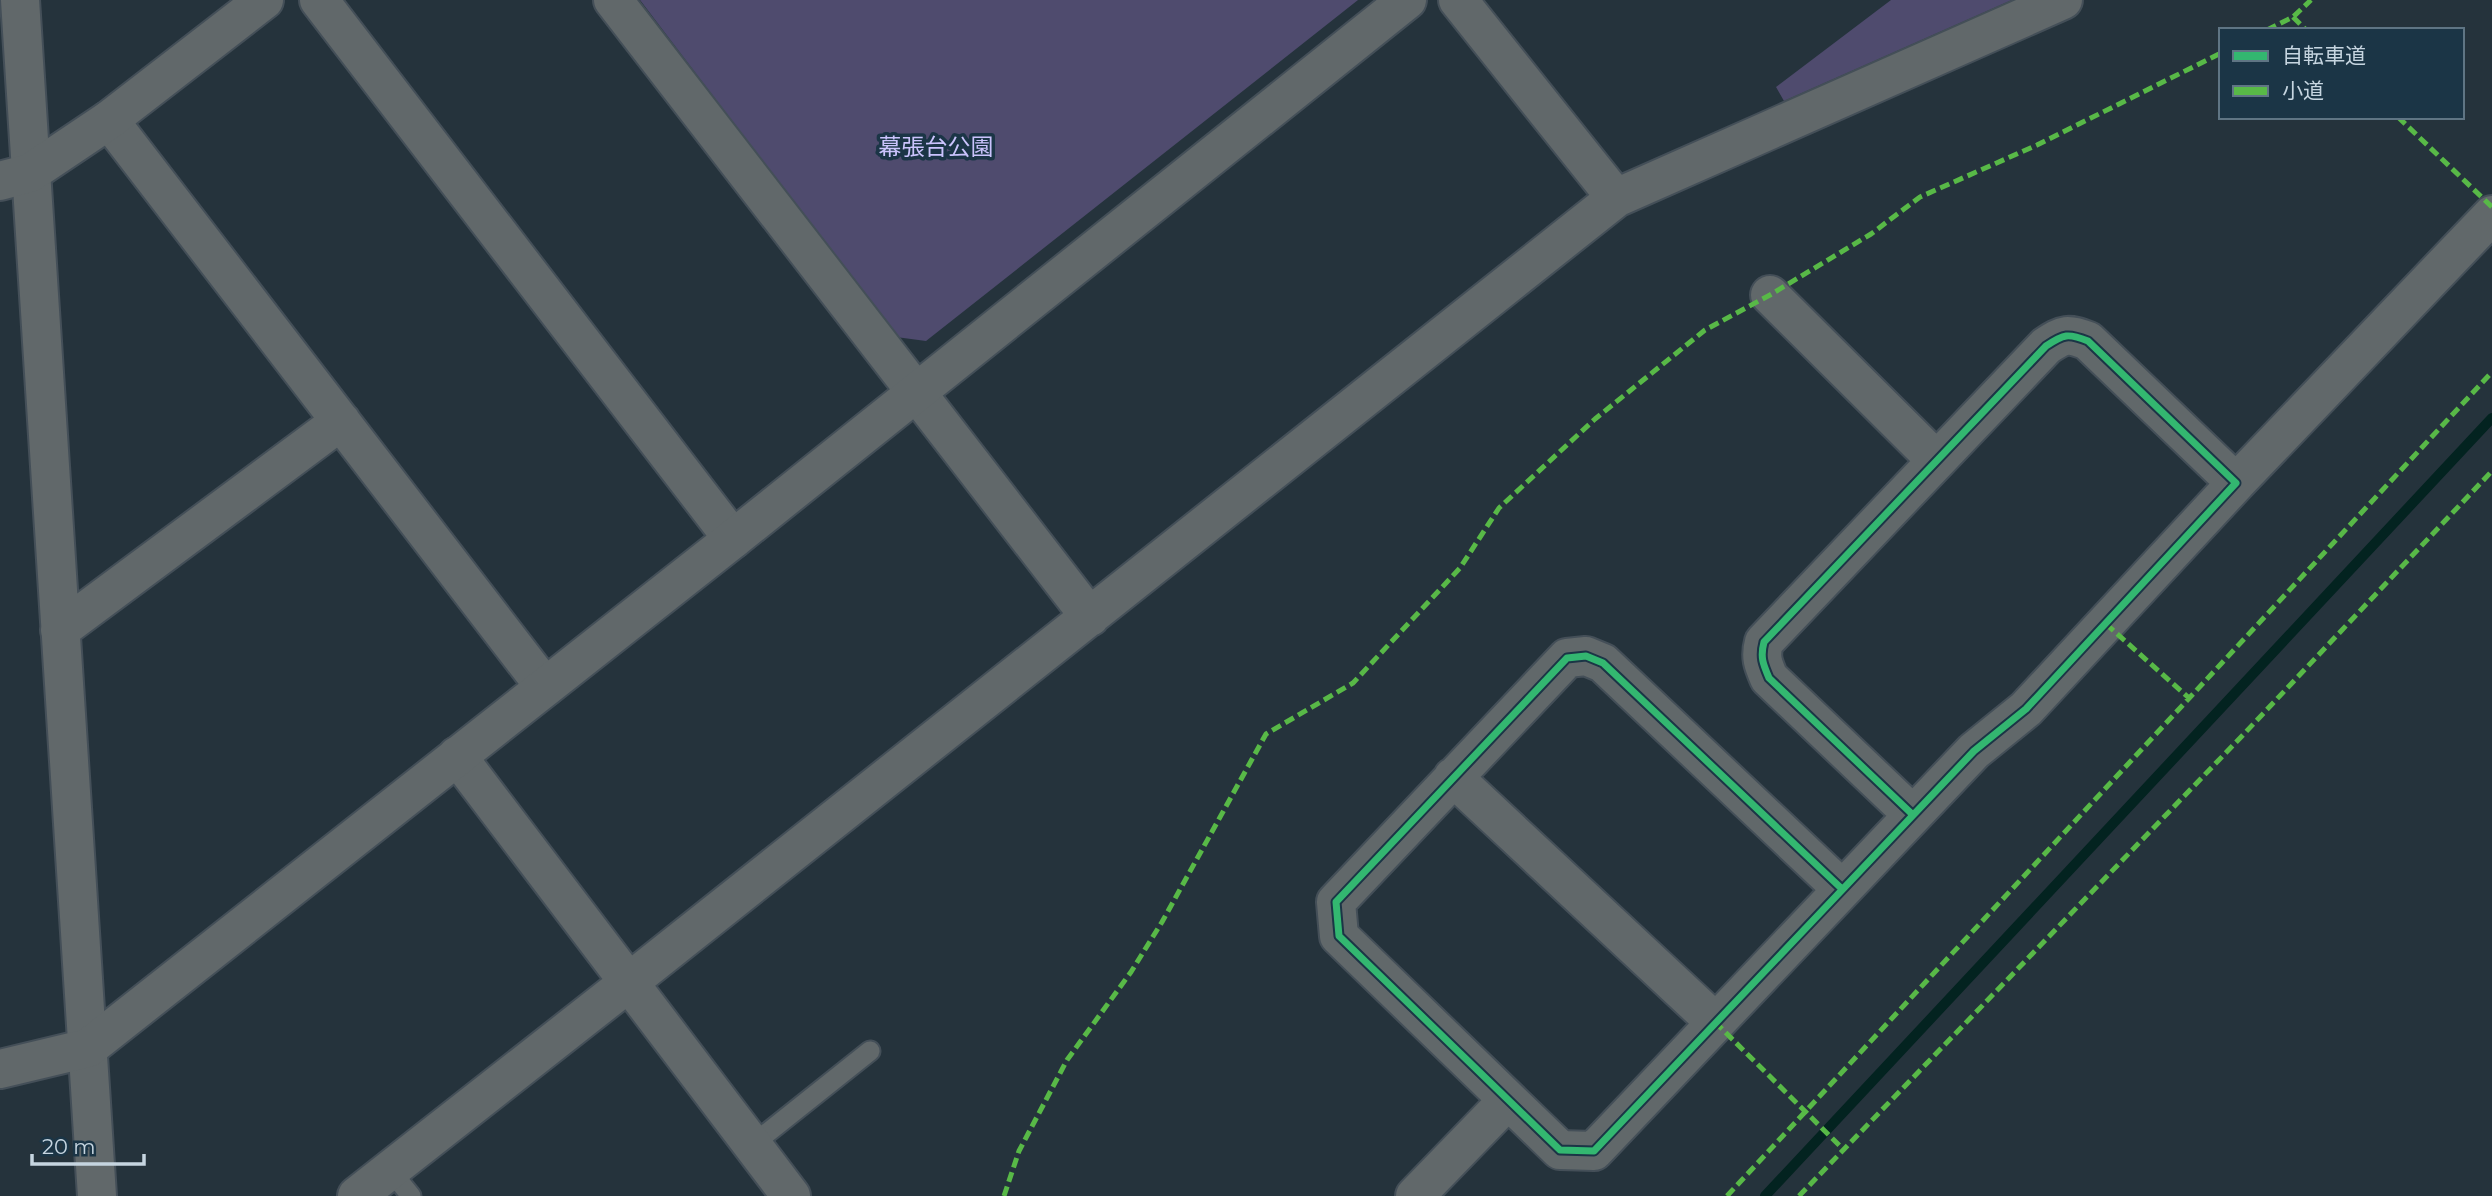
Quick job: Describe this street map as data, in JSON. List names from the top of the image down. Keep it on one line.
{"parks":["幕張台公園"],"legend":["自転車道","小道"],"scale_bar":"20 m"}
